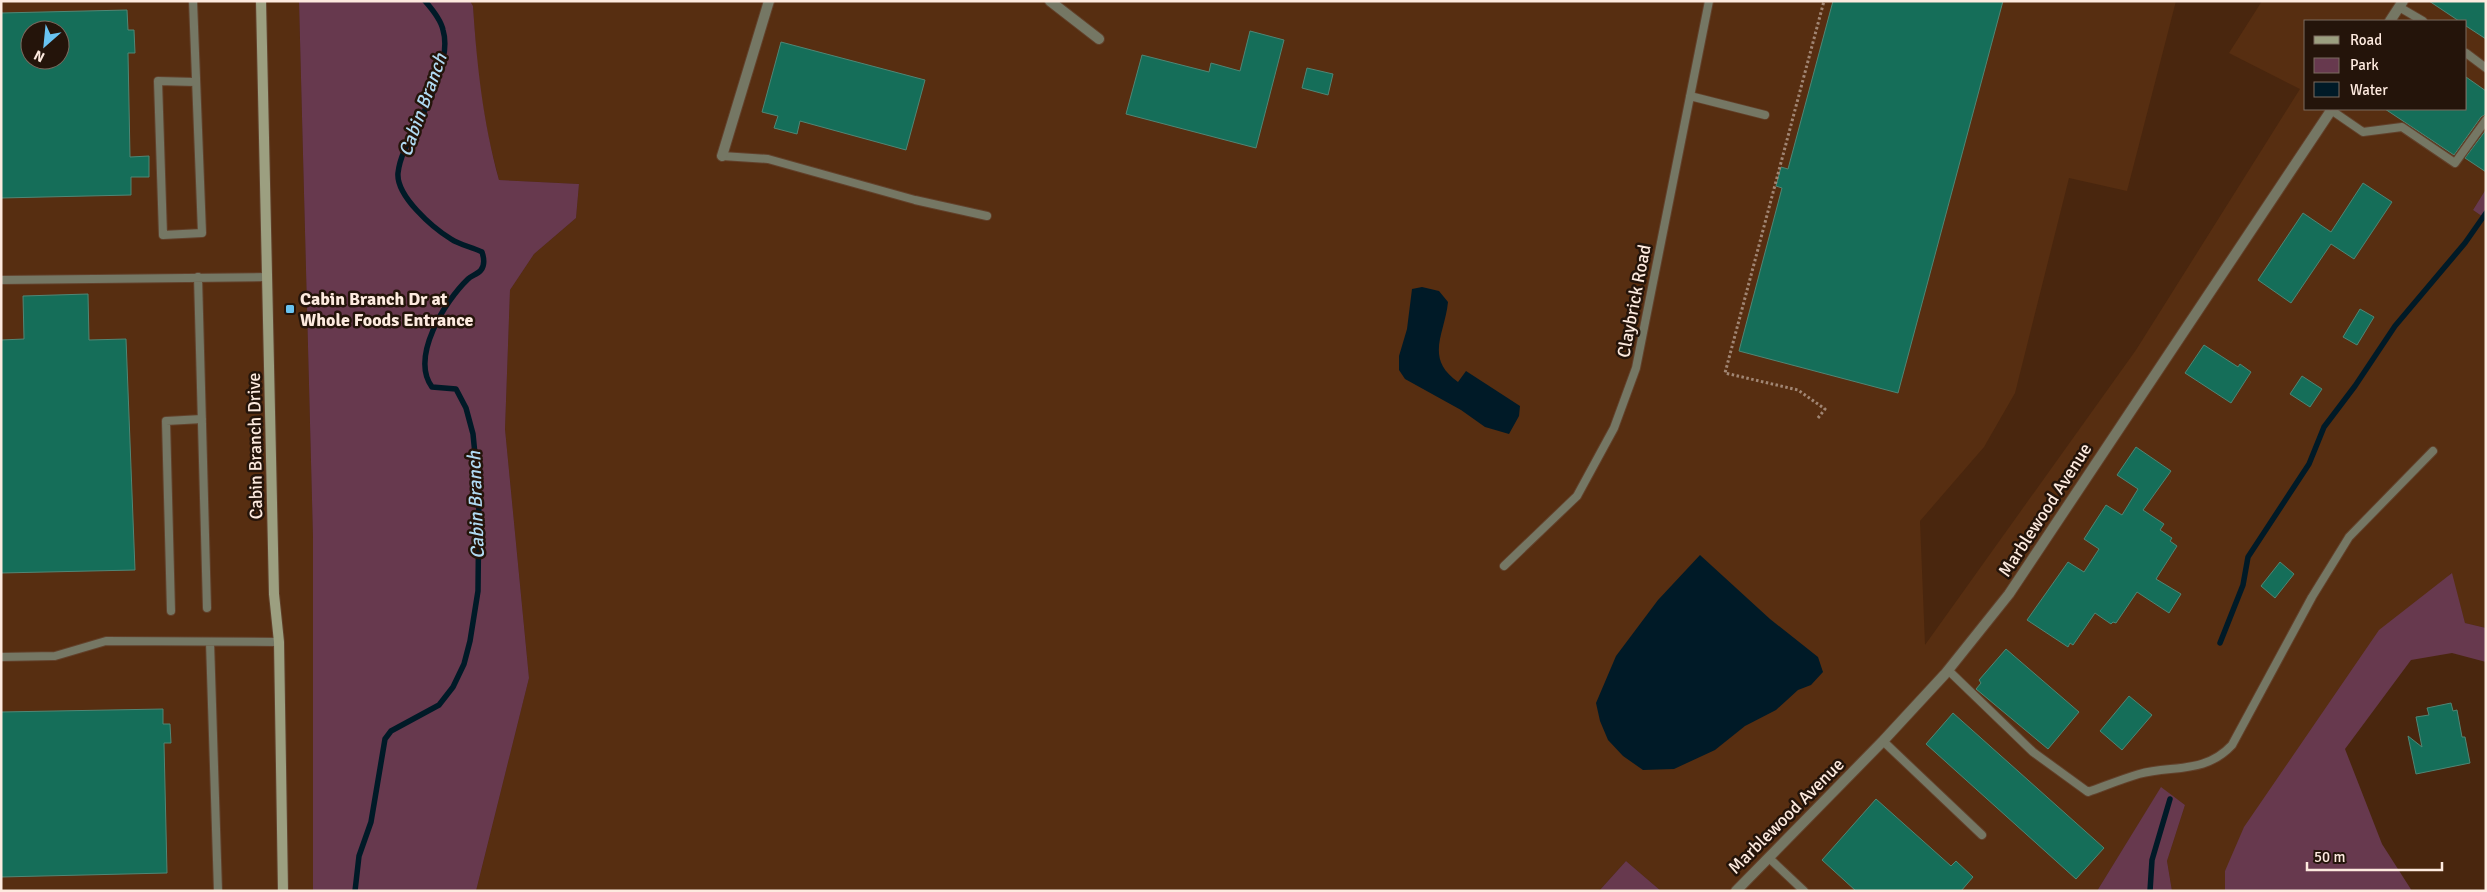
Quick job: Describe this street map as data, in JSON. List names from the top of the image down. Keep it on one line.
{"streets":{"street":["Cabin Branch Drive","Marblewood Avenue"],"lane":["Claybrick Road"]},"water":["Cabin Branch"],"places":{"transit":["Cabin Branch Dr at Whole Foods Entrance"]},"legend":["Road","Park","Water"],"scale_bar":"50 m","north":"bottom left"}
